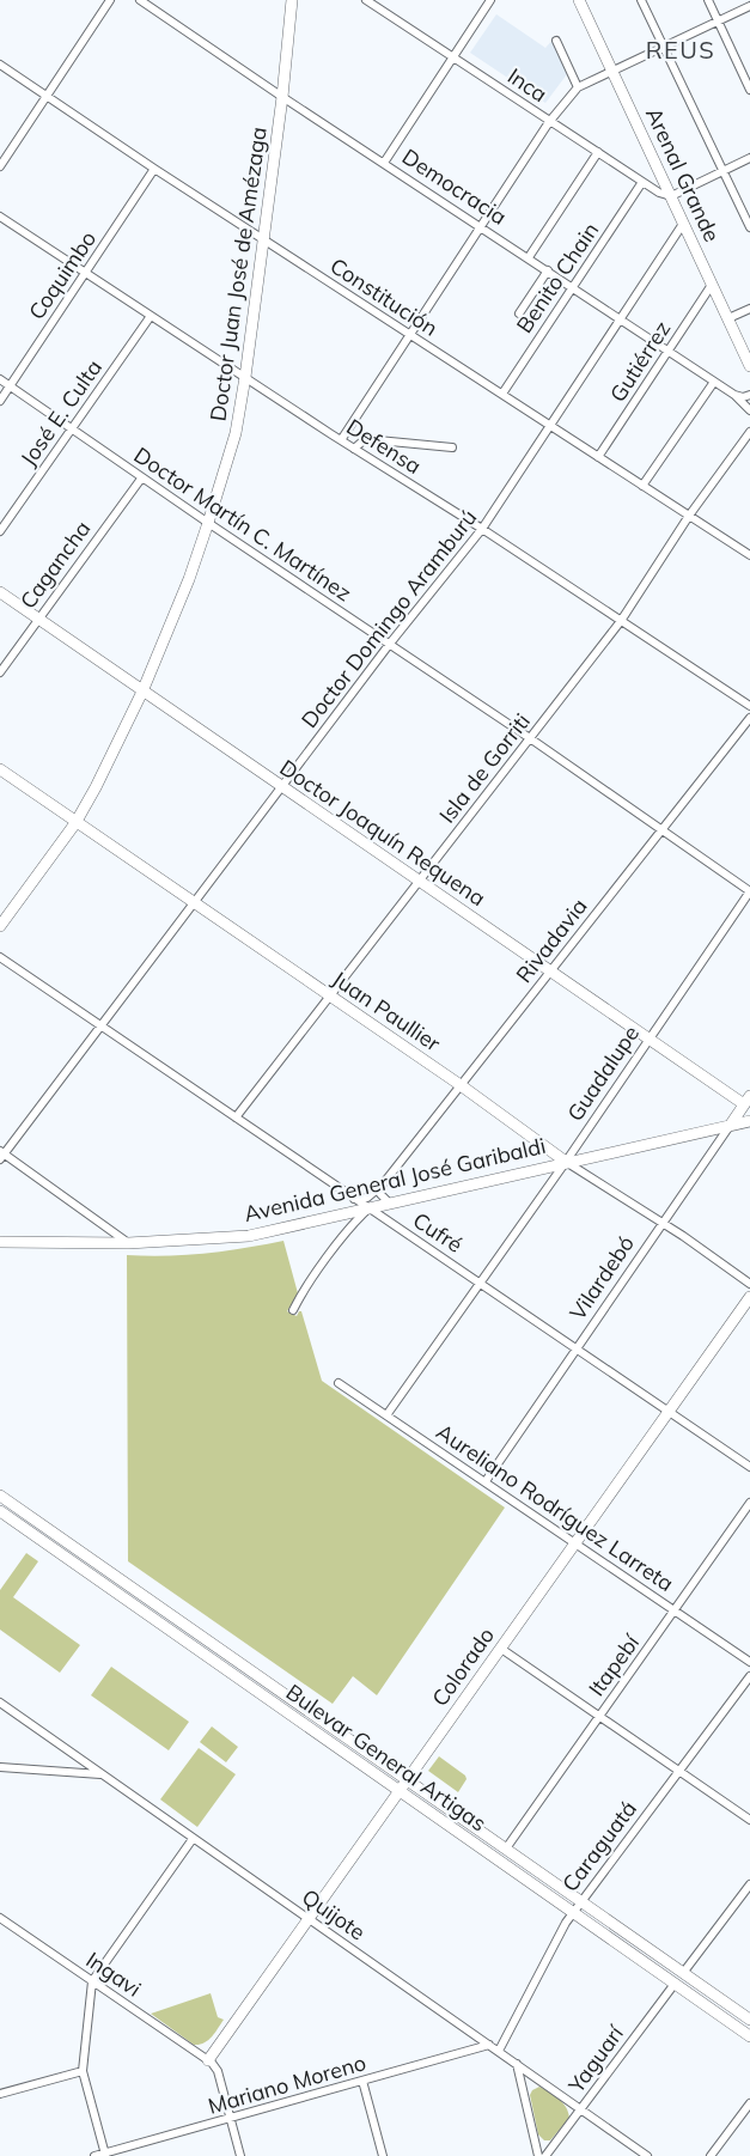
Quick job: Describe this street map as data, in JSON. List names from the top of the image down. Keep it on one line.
{"streets":{"street":["Inca","Arenal Grande","Democracia","Doctor Juan José de Amézaga","Coquimbo","Benito Chain","Constitución","Gutiérrez","José E. Culta","Defensa","Doctor Martín C. Martínez","Cagancha","Doctor Domingo Aramburú","Isla de Gorriti","Doctor Joaquín Requena","Rivadavia","Juan Paullier","Guadalupe","Avenida General José Garibaldi","Cufré","Vilardebó","Aureliano Rodríguez Larreta","Itapebí","Colorado","Bulevar General Artigas","Caraguatá","Quijote","Ingavi","Yaguarí","Mariano Moreno"]},"crossings":[["Inca","Arenal Grande"],["Inca","Benito Chain"],["Arenal Grande","Gutiérrez"],["Arenal Grande","Doctor Domingo Aramburú"],["Democracia","Doctor Juan José de Amézaga"],["Democracia","Benito Chain"],["Democracia","Gutiérrez"],["Democracia","Doctor Domingo Aramburú"],["Doctor Juan José de Amézaga","Constitución"],["Doctor Juan José de Amézaga","Defensa"],["Doctor Juan José de Amézaga","Doctor Martín C. Martínez"],["Doctor Juan José de Amézaga","Doctor Joaquín Requena"],["Doctor Juan José de Amézaga","Juan Paullier"],["Coquimbo","Constitución"],["Coquimbo","Defensa"],["Coquimbo","Doctor Martín C. Martínez"],["Benito Chain","Constitución"],["Constitución","Gutiérrez"],["Constitución","Doctor Domingo Aramburú"],["Constitución","Isla de Gorriti"],["José E. Culta","Defensa"],["José E. Culta","Doctor Martín C. Martínez"],["Defensa","Doctor Domingo Aramburú"],["Defensa","Isla de Gorriti"],["Doctor Martín C. Martínez","Cagancha"],["Doctor Martín C. Martínez","Doctor Domingo Aramburú"],["Doctor Martín C. Martínez","Isla de Gorriti"],["Doctor Martín C. Martínez","Rivadavia"],["Doctor Martín C. Martínez","Guadalupe"],["Cagancha","Doctor Joaquín Requena"],["Doctor Domingo Aramburú","Doctor Joaquín Requena"],["Doctor Domingo Aramburú","Juan Paullier"],["Doctor Domingo Aramburú","Cufré"],["Isla de Gorriti","Doctor Joaquín Requena"],["Isla de Gorriti","Juan Paullier"],["Isla de Gorriti","Cufré"],["Doctor Joaquín Requena","Rivadavia"],["Doctor Joaquín Requena","Guadalupe"],["Doctor Joaquín Requena","Vilardebó"],["Rivadavia","Juan Paullier"],["Rivadavia","Cufré"],["Juan Paullier","Guadalupe"],["Juan Paullier","Avenida General José Garibaldi"],["Juan Paullier","Vilardebó"],["Guadalupe","Avenida General José Garibaldi"],["Guadalupe","Cufré"],["Guadalupe","Aureliano Rodríguez Larreta"],["Avenida General José Garibaldi","Cufré"],["Avenida General José Garibaldi","Vilardebó"],["Cufré","Vilardebó"],["Cufré","Colorado"],["Vilardebó","Aureliano Rodríguez Larreta"],["Aureliano Rodríguez Larreta","Itapebí"],["Aureliano Rodríguez Larreta","Colorado"],["Itapebí","Bulevar General Artigas"],["Colorado","Bulevar General Artigas"],["Colorado","Quijote"],["Colorado","Ingavi"],["Bulevar General Artigas","Caraguatá"],["Bulevar General Artigas","Yaguarí"],["Caraguatá","Quijote"],["Quijote","Yaguarí"],["Quijote","Mariano Moreno"]],"districts":["REUS"]}
